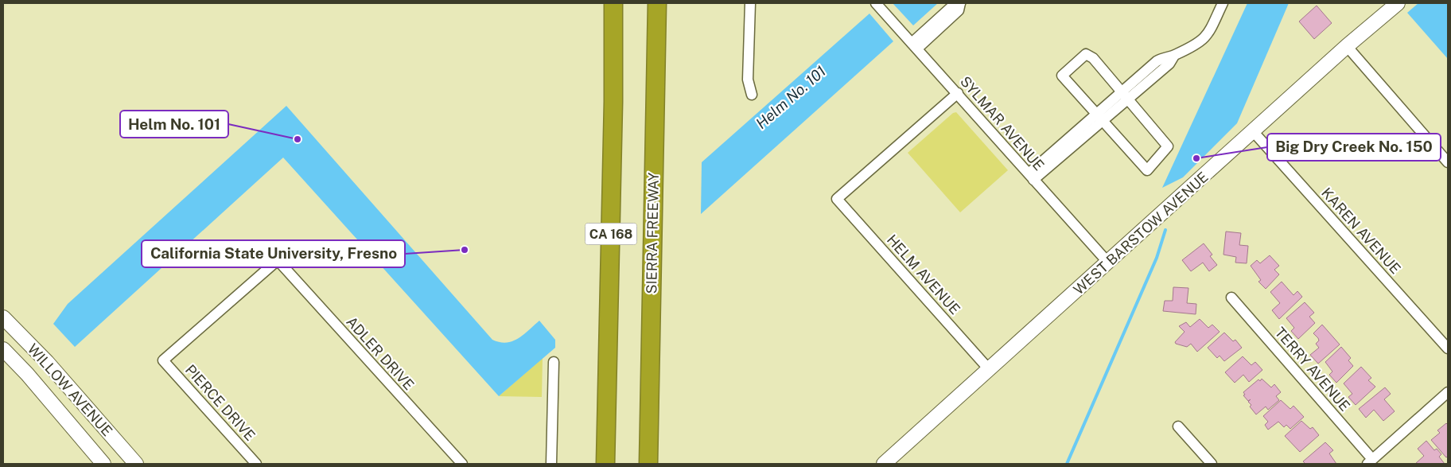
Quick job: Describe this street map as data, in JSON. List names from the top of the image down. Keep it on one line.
{"streets":{"highway":["SIERRA FREEWAY","CA 168"],"main road":["WEST BARSTOW AVENUE","WILLOW AVENUE"],"street":["SYLMAR AVENUE","KAREN AVENUE","HELM AVENUE","ADLER DRIVE","TERRY AVENUE","PIERCE DRIVE"]},"crossings":[["SYLMAR AVENUE","WEST BARSTOW AVENUE"],["SYLMAR AVENUE","HELM AVENUE"],["KAREN AVENUE","WEST BARSTOW AVENUE"],["WEST BARSTOW AVENUE","HELM AVENUE"],["ADLER DRIVE","PIERCE DRIVE"]],"water":["Helm No. 101"],"places":["Helm No. 101","Big Dry Creek No. 150","California State University, Fresno"]}
